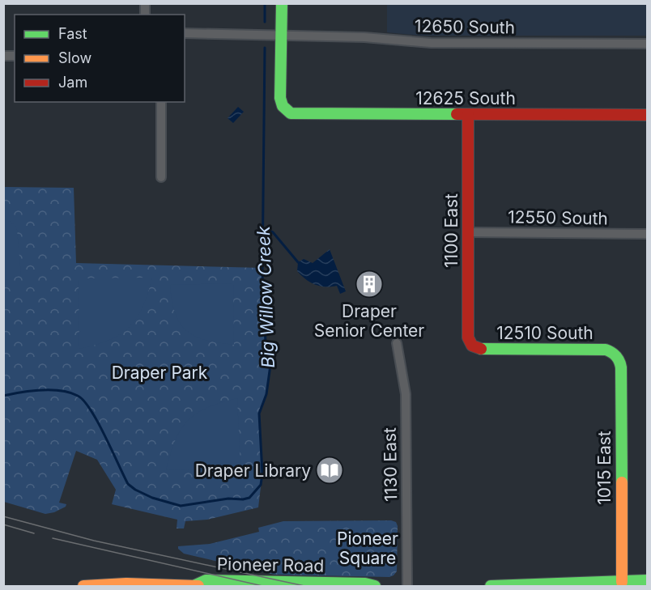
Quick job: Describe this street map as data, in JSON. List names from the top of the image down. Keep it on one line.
{"streets":{"street":["12650 South","12625 South","12550 South","1100 East","12510 South","1130 East","1015 East","Pioneer Road"]},"crossings":[["12650 South","12625 South"],["12625 South","1100 East"],["12550 South","1100 East"],["1100 East","12510 South"],["12510 South","1015 East"]],"water":["Big Willow Creek"],"parks":["Draper Park","Pioneer Square"],"places":{"building":["Draper Senior Center"],"library":["Draper Library"]},"legend":["Fast","Slow","Jam"]}
